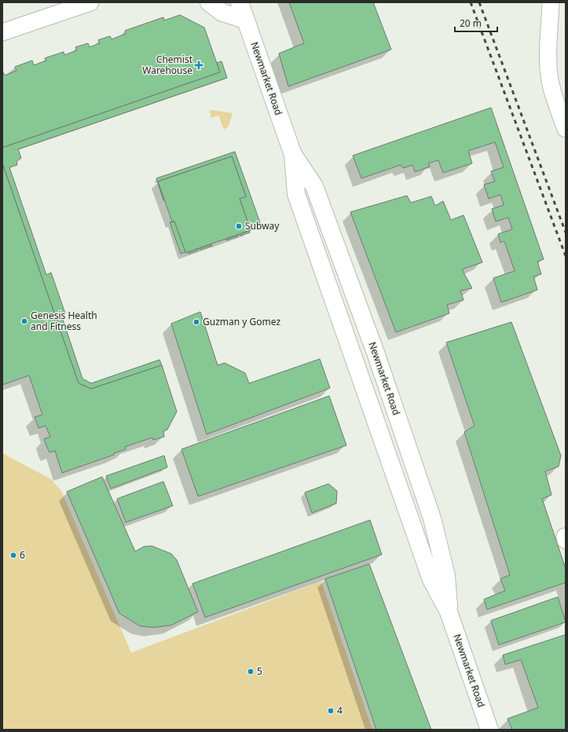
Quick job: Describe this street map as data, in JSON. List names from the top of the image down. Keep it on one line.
{"streets":{"main road":["Newmarket Road"]},"places":{"health":["Chemist Warehouse"],"other":["Subway","Genesis Health and Fitness","Guzman y Gomez","6","5","4"]},"scale_bar":"20 m"}
